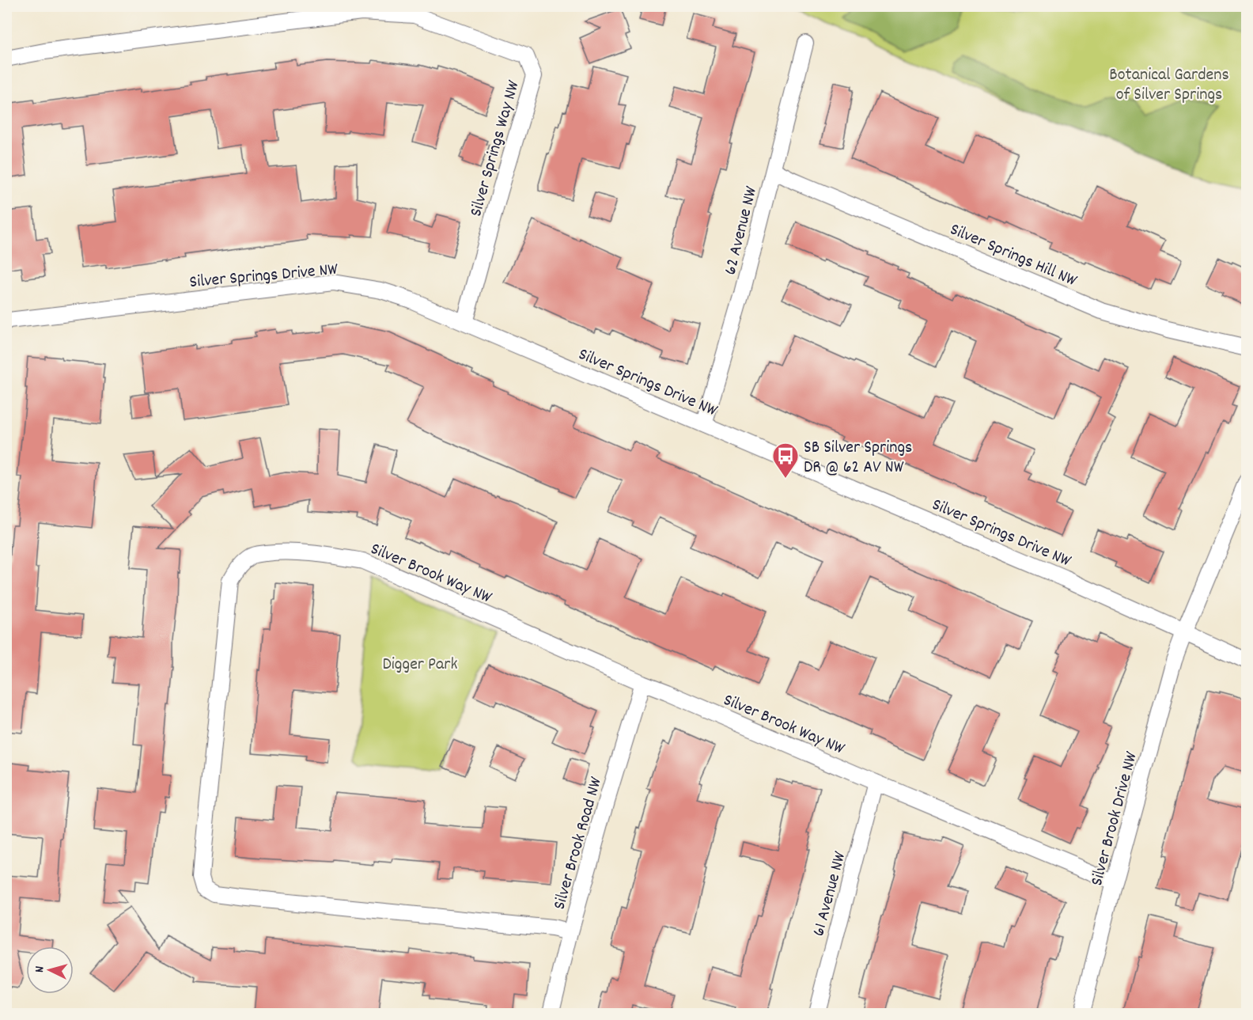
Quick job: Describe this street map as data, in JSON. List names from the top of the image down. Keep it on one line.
{"streets":{"street":["Silver Springs Way NW","62 Avenue NW","Silver Springs Hill NW","Silver Springs Drive NW","Silver Brook Way NW","Silver Brook Drive NW","Silver Brook Road NW","61 Avenue NW"]},"crossings":[["Silver Springs Way NW","Silver Springs Drive NW"],["62 Avenue NW","Silver Springs Hill NW"],["62 Avenue NW","Silver Springs Drive NW"],["Silver Springs Drive NW","Silver Brook Drive NW"],["Silver Brook Way NW","Silver Brook Drive NW"],["Silver Brook Way NW","Silver Brook Road NW"],["Silver Brook Way NW","61 Avenue NW"]],"parks":["Botanical Gardens of Silver Springs","Digger Park"],"places":{"bus stop":["SB Silver Springs DR @ 62 AV NW"]},"north":"left"}
